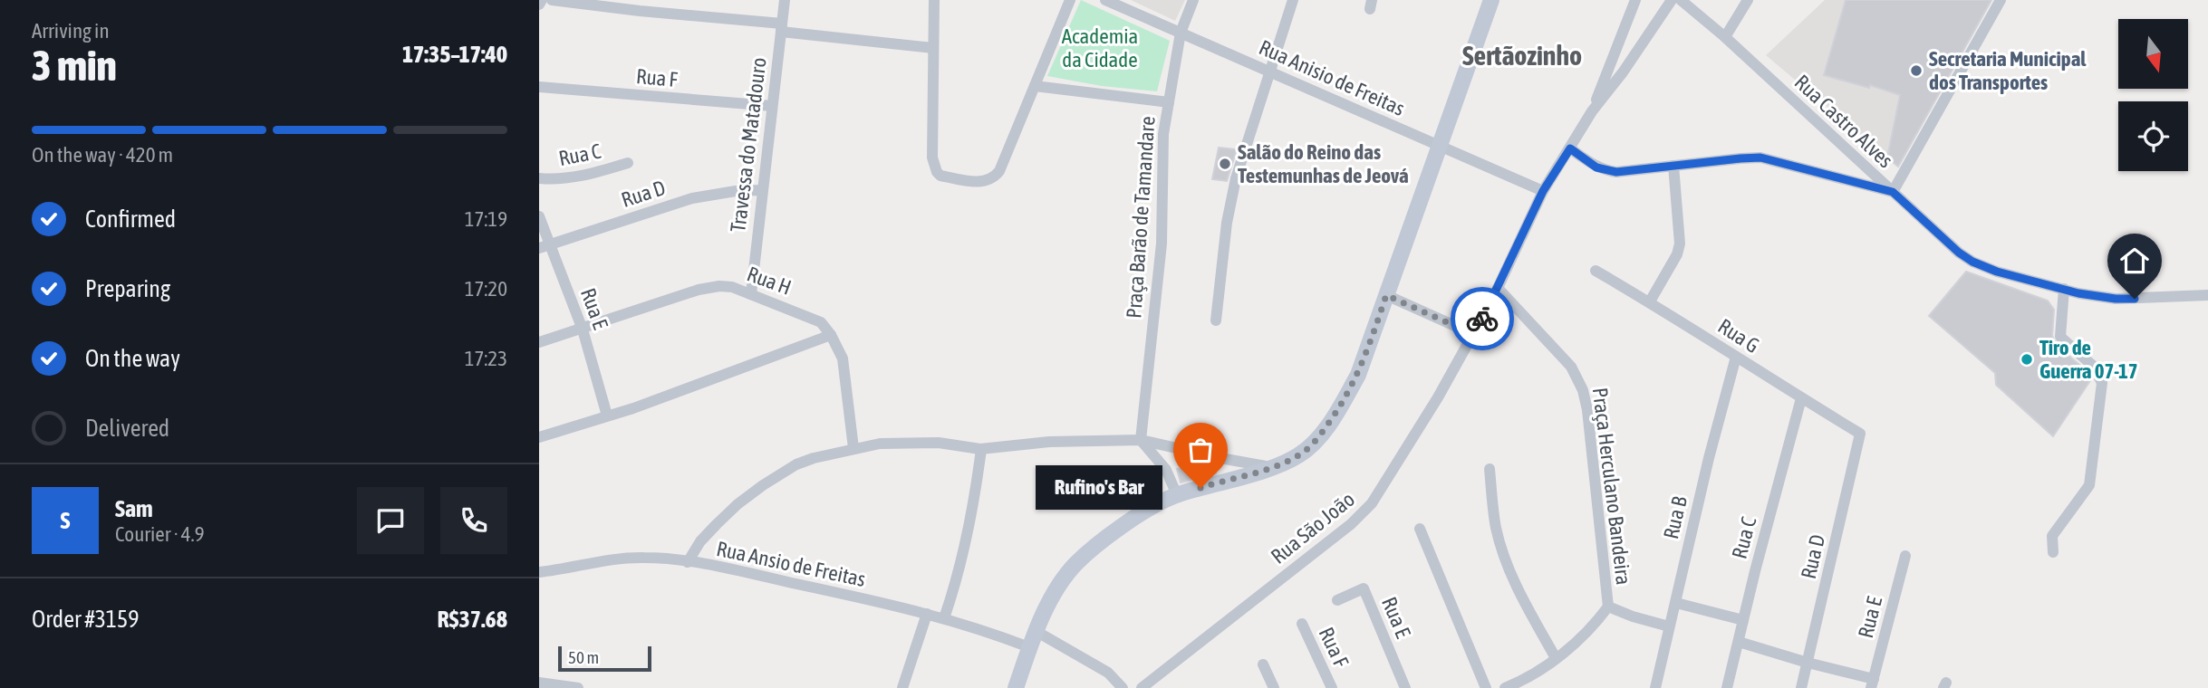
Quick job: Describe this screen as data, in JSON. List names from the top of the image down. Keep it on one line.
{"streets":{"street":["Rua F","Rua Anisio de Freitas","Rua Castro Alves","Travessa do Matadouro","Rua C","Rua D","Praça Barão de Tamandare","Rua H","Rua E","Rua G","Praça Herculano Bandeira","Rua B","Rua São João","Rua Ansio de Freitas"]},"crossings":[["Rua F","Travessa do Matadouro"],["Rua Anisio de Freitas","Praça Barão de Tamandare"],["Rua Anisio de Freitas","Rua São João"],["Travessa do Matadouro","Rua D"],["Travessa do Matadouro","Rua H"],["Rua C","Rua G"],["Rua D","Rua E"],["Rua D","Rua G"],["Rua H","Rua E"],["Rua G","Rua B"],["Praça Herculano Bandeira","Rua São João"]],"districts":["Sertãozinho"],"parks":["Academia da Cidade"],"places":["Secretaria Municipal dos Transportes","Salão do Reino das Testemunhas de Jeová","Tiro de Guerra 07-17","Rufino's Bar"],"scale_bar":"50 m","north":"bottom","page":{"heading":["3 min","Arriving in","17:35–17:40"],"panel":["Sam","Courier · 4.9","Order #3159","R$37.68"],"bar":"On the way · 420 m","list":[["Confirmed","17:19"],["Preparing","17:20"],["On the way","17:23"],"Delivered"],"bubble":"Rufino's Bar","round":"S","scale":"50 m"}}
